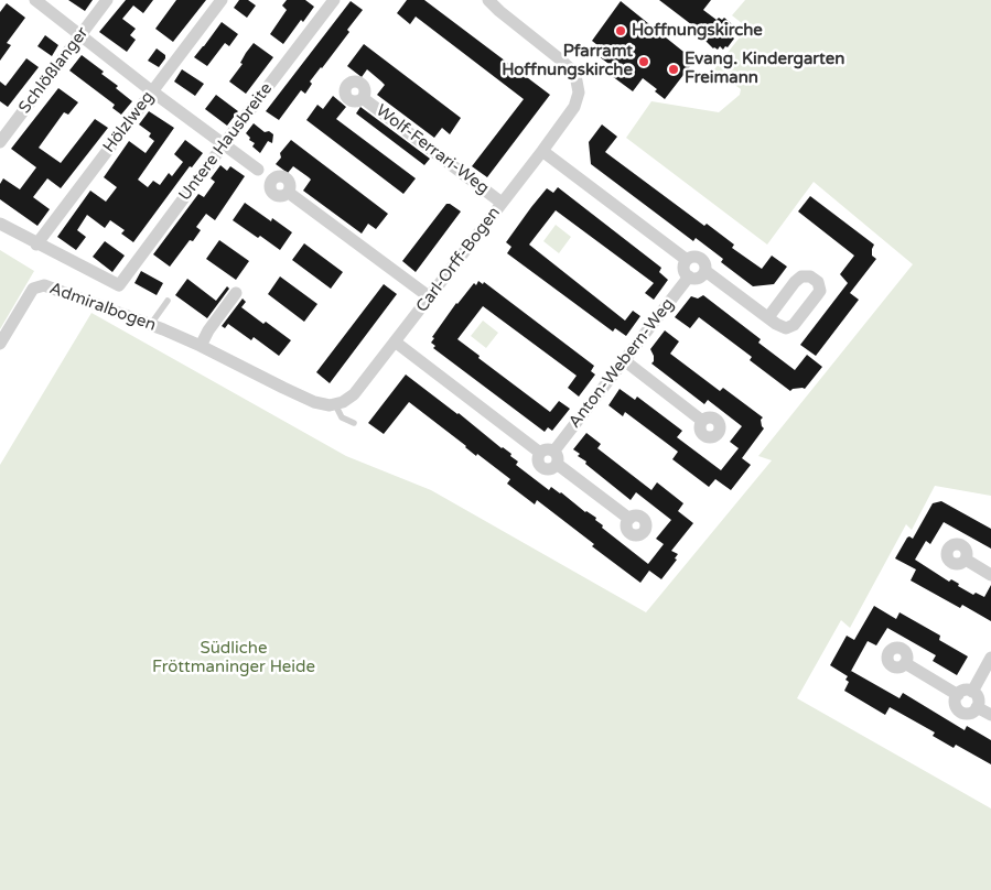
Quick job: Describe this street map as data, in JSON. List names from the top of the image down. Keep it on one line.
{"streets":{"street":["Schlößlanger","Hölzlweg","Untere Hausbreite","Wolf-Ferrari-Weg","Carl-Orff-Bogen","Admiralbogen","Anton-Webern-Weg"]},"crossings":[["Hölzlweg","Untere Hausbreite"],["Wolf-Ferrari-Weg","Carl-Orff-Bogen"]],"parks":["Südliche Fröttmaninger Heide"],"places":["Hoffnungskirche","Pfarramt Hoffnungskirche","Evang. Kindergarten Freimann"]}
